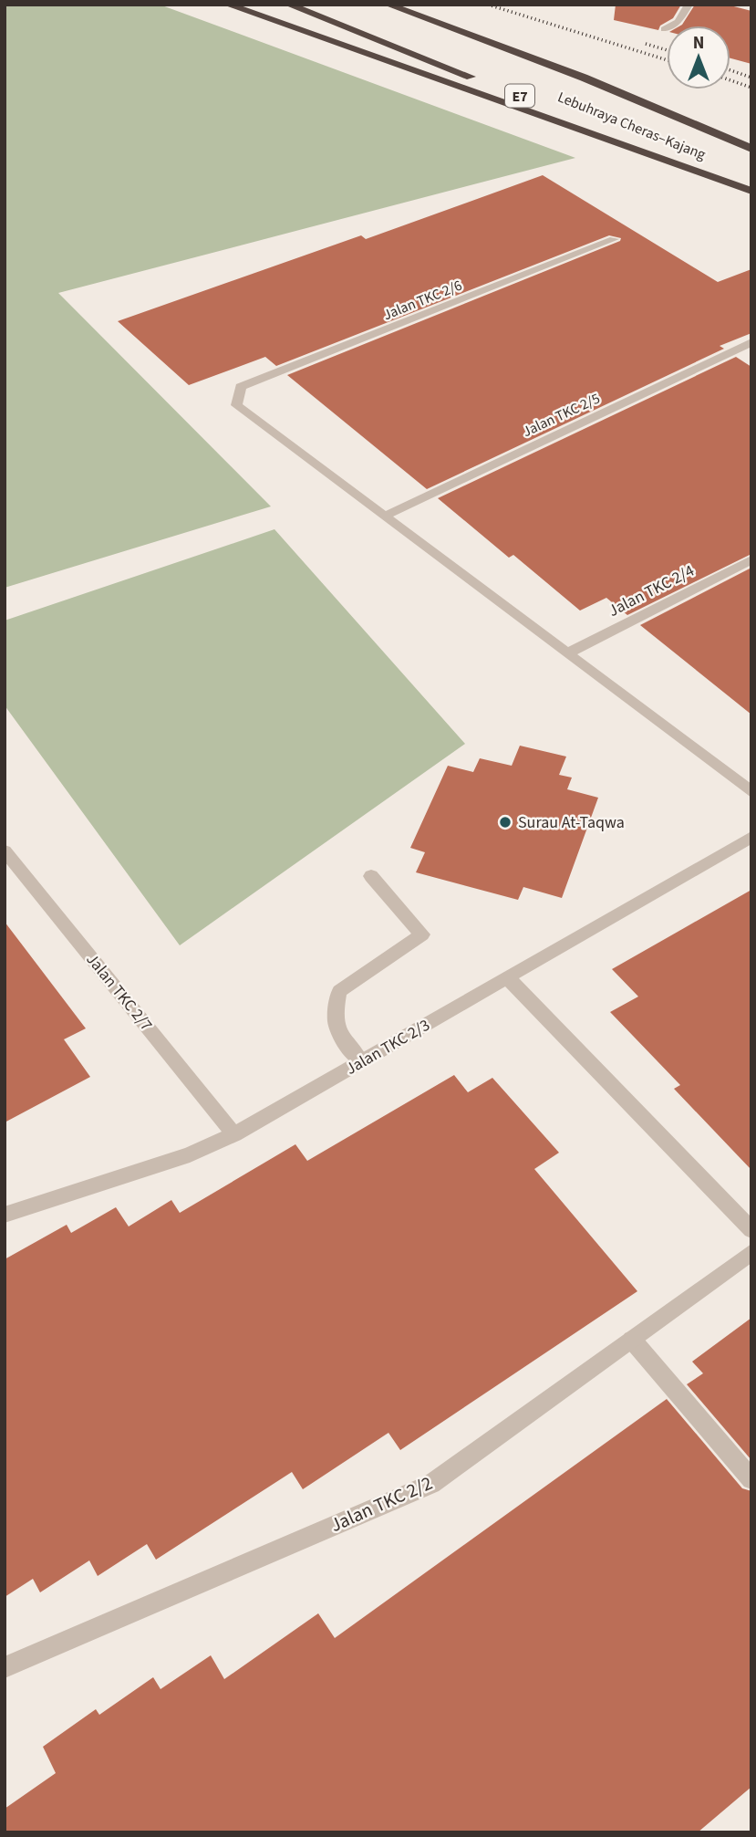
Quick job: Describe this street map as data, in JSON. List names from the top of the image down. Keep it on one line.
{"streets":{"highway":["E7","Lebuhraya Cheras–Kajang"],"street":["Jalan TKC 2/6","Jalan TKC 2/5","Jalan TKC 2/4","Jalan TKC 2/7","Jalan TKC 2/3","Jalan TKC 2/2"]},"crossings":[["Jalan TKC 2/6","Jalan TKC 2/5"],["Jalan TKC 2/7","Jalan TKC 2/3"]],"places":["Surau At-Taqwa"],"north":"top"}
